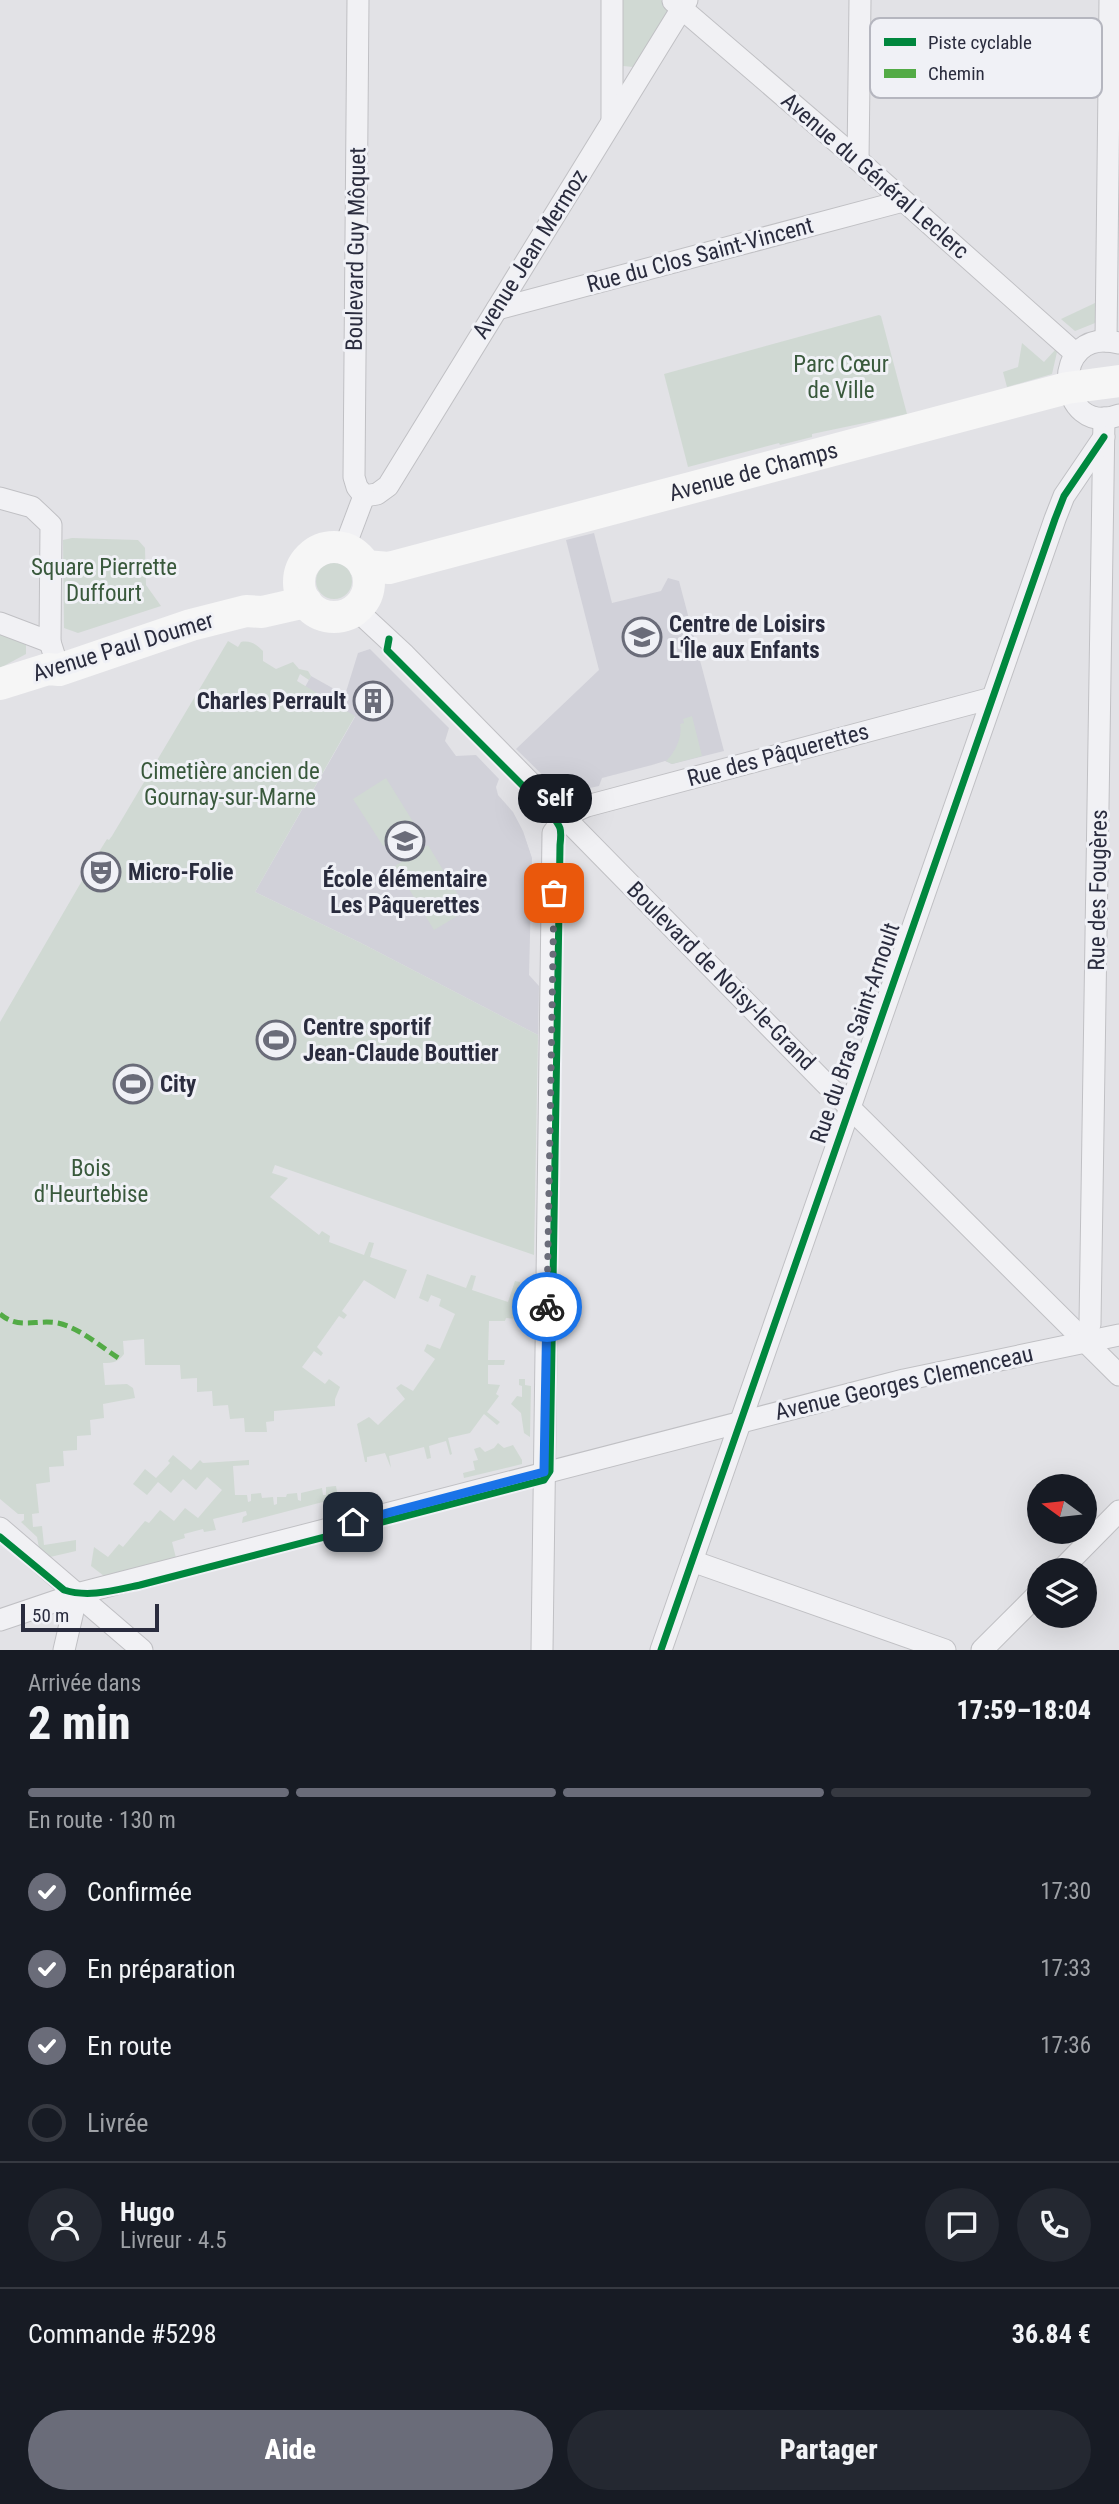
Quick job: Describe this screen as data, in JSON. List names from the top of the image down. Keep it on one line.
{"streets":{"main road":["Avenue de Champs","Avenue Paul Doumer"],"street":["Avenue du Général Leclerc","Boulevard Guy Môquet","Avenue Jean Mermoz","Rue du Clos Saint-Vincent","Rue des Pâquerettes","Rue des Fougères","Boulevard de Noisy-le-Grand","Rue du Bras Saint-Arnoult","Avenue Georges Clemenceau"]},"crossings":[["Avenue du Général Leclerc","Avenue Jean Mermoz"],["Avenue du Général Leclerc","Rue du Clos Saint-Vincent"],["Boulevard Guy Môquet","Avenue Jean Mermoz"],["Avenue Jean Mermoz","Rue du Clos Saint-Vincent"],["Avenue de Champs","Avenue Paul Doumer"],["Avenue de Champs","Boulevard de Noisy-le-Grand"],["Avenue Paul Doumer","Boulevard de Noisy-le-Grand"],["Rue des Pâquerettes","Boulevard de Noisy-le-Grand"],["Rue des Pâquerettes","Rue du Bras Saint-Arnoult"],["Rue des Fougères","Boulevard de Noisy-le-Grand"],["Rue des Fougères","Rue du Bras Saint-Arnoult"],["Rue des Fougères","Avenue Georges Clemenceau"],["Boulevard de Noisy-le-Grand","Rue du Bras Saint-Arnoult"],["Boulevard de Noisy-le-Grand","Avenue Georges Clemenceau"],["Rue du Bras Saint-Arnoult","Avenue Georges Clemenceau"]],"parks":["Parc Cœur de Ville","Square Pierrette Duffourt","Cimetière ancien de Gournay-sur-Marne","Bois d'Heurtebise"],"places":{"school or university":["Centre de Loisirs L'Île aux Enfants","École élémentaire Les Pâquerettes"],"building":["Charles Perrault"],"theatre":["Micro-Folie"],"other":["Self"],"sports":["Centre sportif Jean-Claude Bouttier","City"]},"legend":["Piste cyclable","Chemin"],"scale_bar":"50 m","north":"left","page":{"bubble":"Self","scale":"50 m","heading":["2 min","Arrivée dans","17:59–18:04"],"panel":["Hugo","Livreur · 4.5","Commande #5298","36.84 €"],"bar":"En route · 130 m","list":[["Confirmée","17:30"],["En préparation","17:33"],["En route","17:36"],"Livrée"],"buttons":["Aide","Partager"]}}
